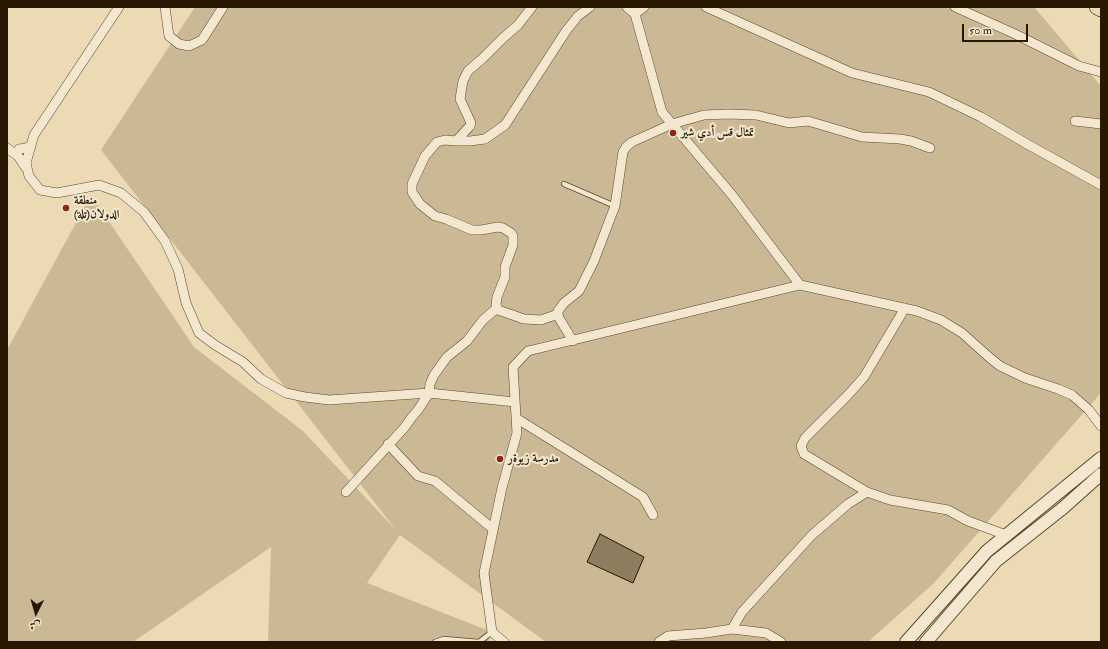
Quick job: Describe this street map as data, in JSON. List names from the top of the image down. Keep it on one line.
{"places":["تمثال قس أدي شير","منطقة الدولان(تلة)","مدرسة زيوةر"],"scale_bar":"50 m","north":"bottom"}
